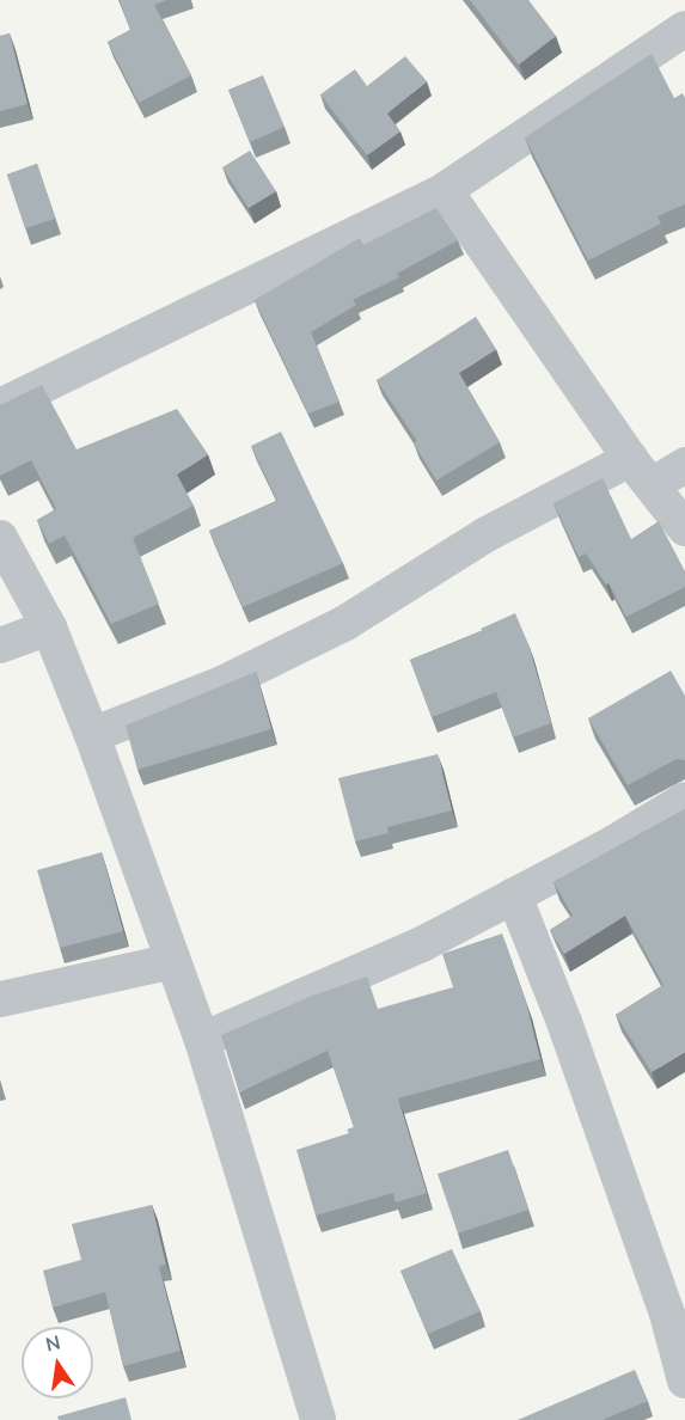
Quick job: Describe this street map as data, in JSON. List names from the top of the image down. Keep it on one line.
{"north":"top"}
